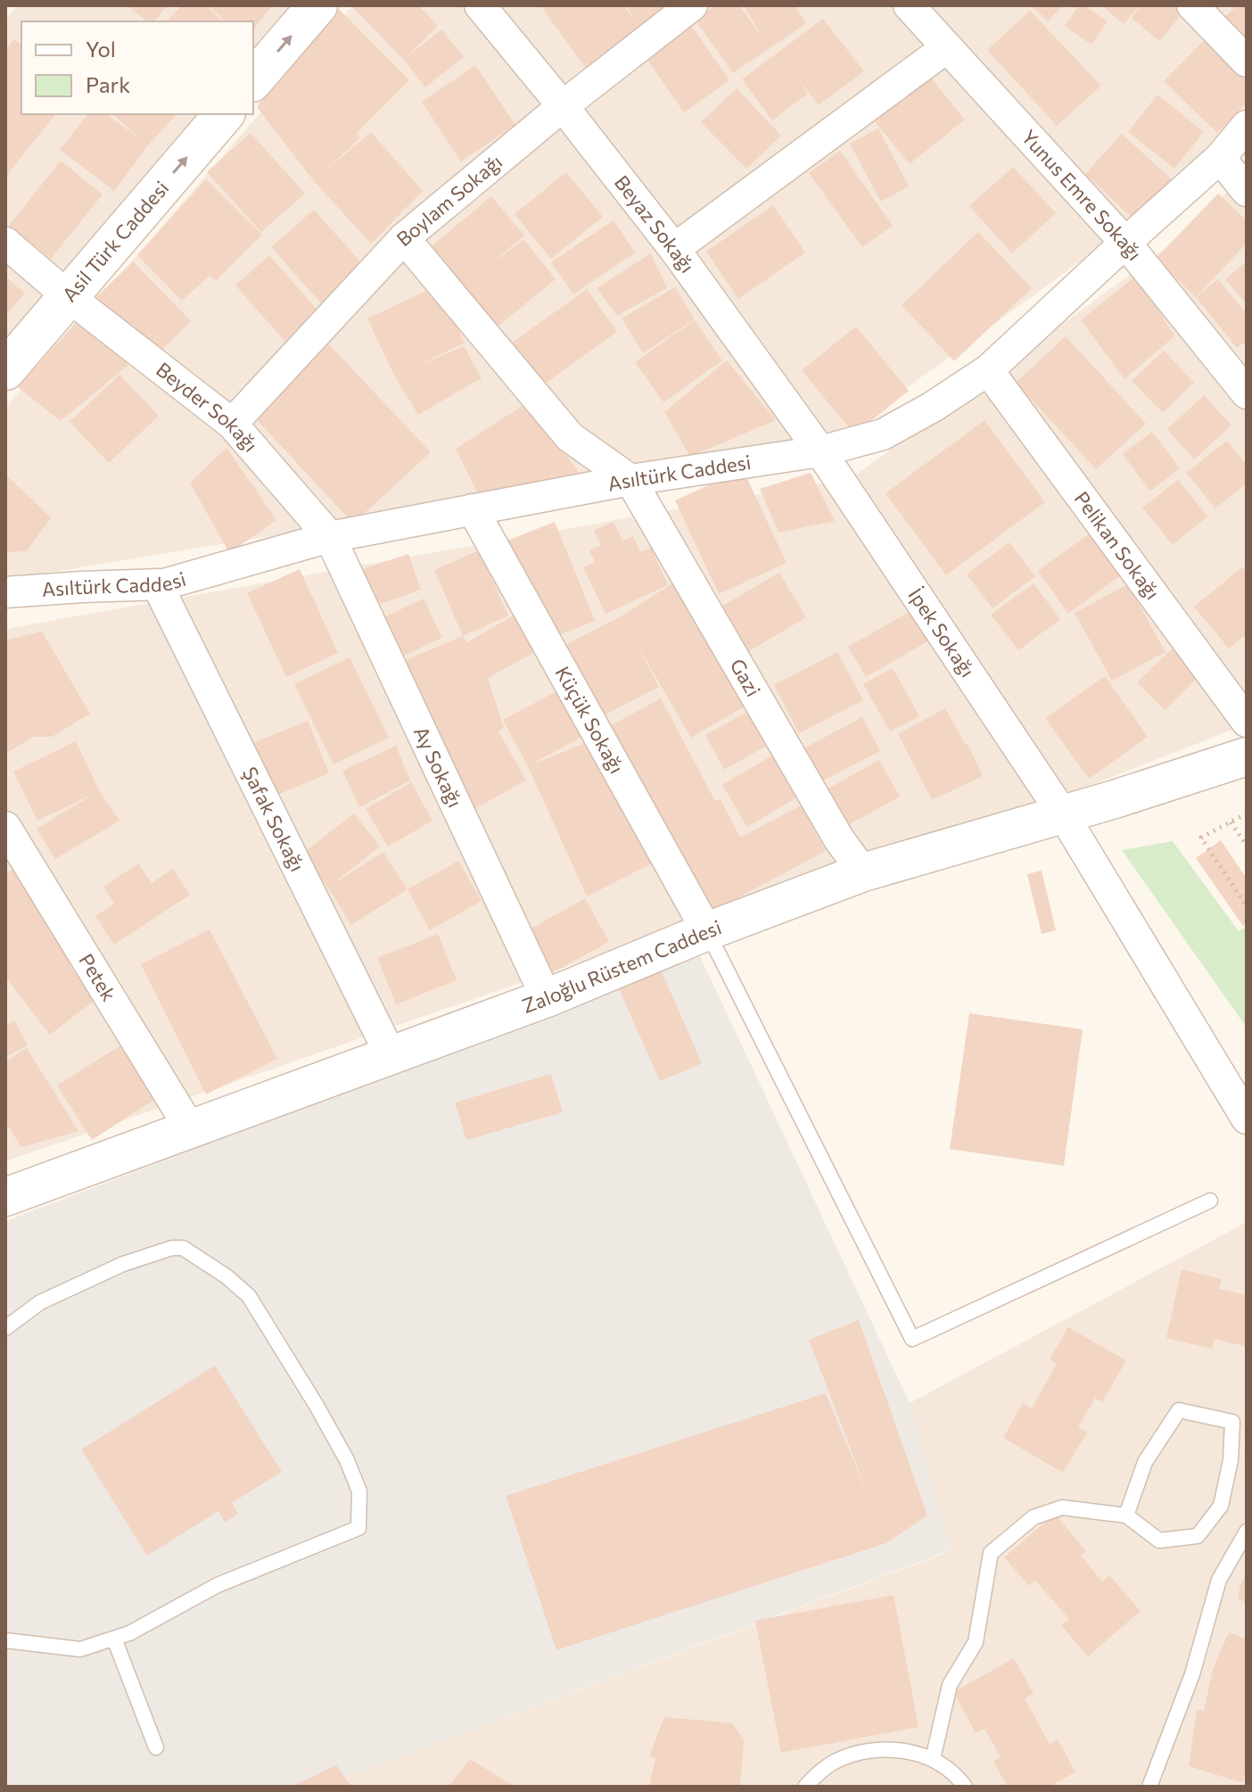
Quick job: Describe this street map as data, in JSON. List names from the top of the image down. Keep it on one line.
{"streets":{"main road":["Asil Türk Caddesi"],"street":["Yunus Emre Sokağı","Boylam Sokağı","Beyaz Sokağı","Beyder Sokağı","Asıltürk Caddesi","Pelikan Sokağı","İpek Sokağı","Gazi","Küçük Sokağı","Ay Sokağı","Şafak Sokağı","Zaloğlu Rüstem Caddesi","Petek"]},"crossings":[["Yunus Emre Sokağı","Asıltürk Caddesi"],["Boylam Sokağı","Beyaz Sokağı"],["Boylam Sokağı","Beyder Sokağı"],["Beyaz Sokağı","Asıltürk Caddesi"],["Beyaz Sokağı","İpek Sokağı"],["Asil Türk Caddesi","Beyder Sokağı"],["Beyder Sokağı","Asıltürk Caddesi"],["Beyder Sokağı","Ay Sokağı"],["Asıltürk Caddesi","Pelikan Sokağı"],["Asıltürk Caddesi","İpek Sokağı"],["Asıltürk Caddesi","Gazi"],["Asıltürk Caddesi","Küçük Sokağı"],["Asıltürk Caddesi","Ay Sokağı"],["Asıltürk Caddesi","Şafak Sokağı"],["İpek Sokağı","Zaloğlu Rüstem Caddesi"],["Gazi","Zaloğlu Rüstem Caddesi"],["Küçük Sokağı","Zaloğlu Rüstem Caddesi"],["Ay Sokağı","Zaloğlu Rüstem Caddesi"],["Şafak Sokağı","Zaloğlu Rüstem Caddesi"],["Zaloğlu Rüstem Caddesi","Petek"]],"one_way":["Asil Türk Caddesi"],"legend":["Yol","Park"]}
